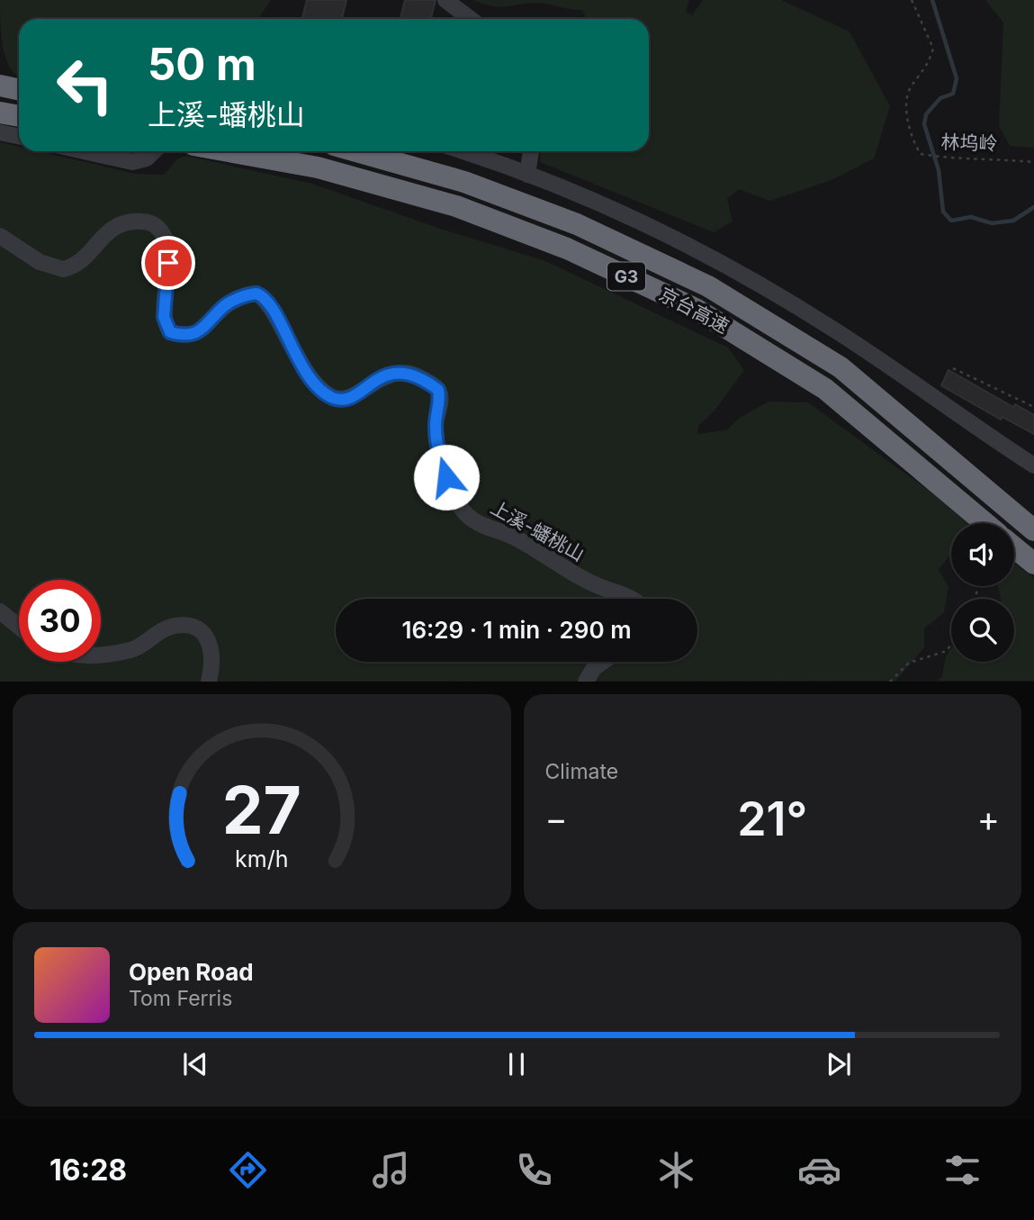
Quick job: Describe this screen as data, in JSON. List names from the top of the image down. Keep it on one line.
{"streets":{"highway":["G3","京台高速"],"street":["上溪-蟠桃山"],"path":["林坞岭"]},"page":{"turn":["50 m","上溪-蟠桃山"],"limit":"30","trip":"16:29 · 1 min · 290 m","tile":"Climate","heat":["−","21°","+"],"song":["Open Road","Tom Ferris"],"tabs":"16:28","gauge":["27","km/h"]}}
